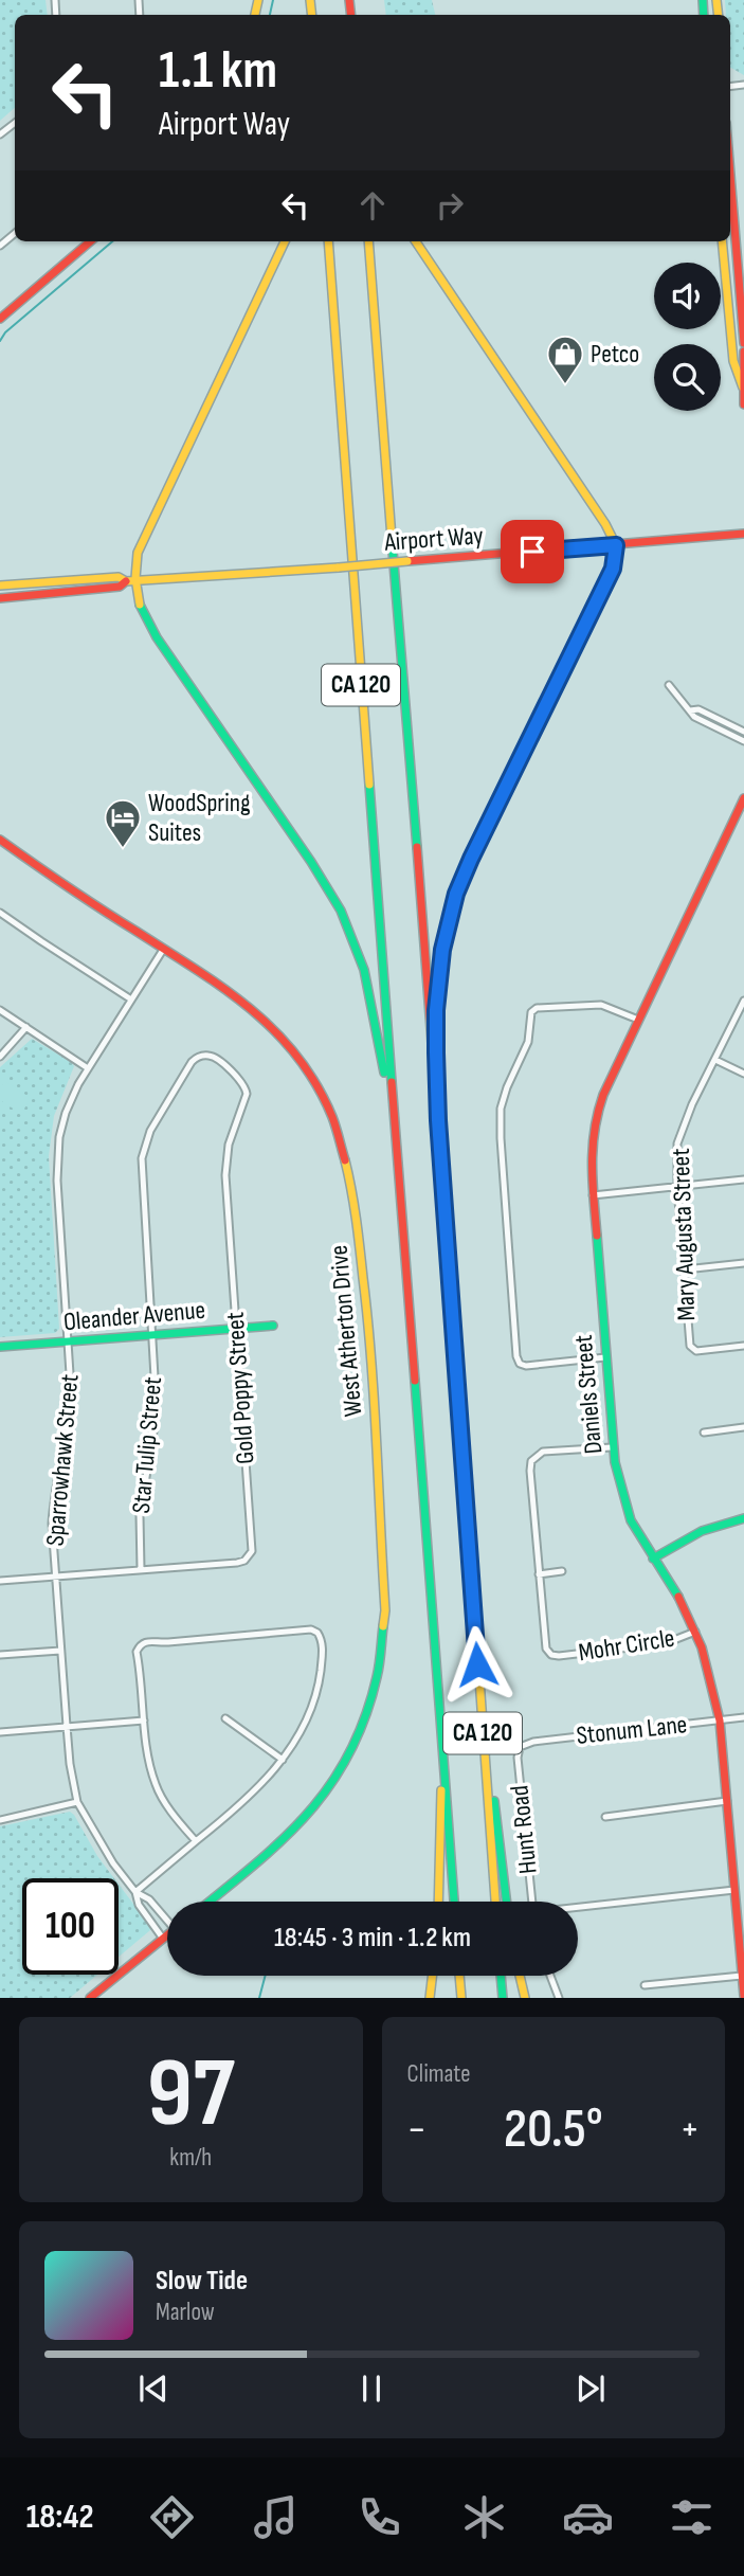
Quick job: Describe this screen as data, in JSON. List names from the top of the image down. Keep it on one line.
{"streets":{"main road":["Airport Way","CA 120","Oleander Avenue","West Atherton Drive","Daniels Street"],"street":["Mary Augusta Street","Gold Poppy Street","Star Tulip Street","Sparrowhawk Street","Mohr Circle","Stonum Lane","Hunt Road"]},"crossings":[["Oleander Avenue","Gold Poppy Street"],["Oleander Avenue","Star Tulip Street"],["Oleander Avenue","Sparrowhawk Street"],["West Atherton Drive","Sparrowhawk Street"],["Gold Poppy Street","Star Tulip Street"],["Daniels Street","Mohr Circle"],["Daniels Street","Stonum Lane"],["Stonum Lane","Hunt Road"]],"places":{"shop":["Petco"],"hotel":["WoodSpring Suites"]},"page":{"turn":["1.1 km","Airport Way"],"limit":"100","trip":"18:45 · 3 min · 1.2 km","tile":[["97","km/h"],"Climate"],"heat":["−","20.5°","+"],"song":["Slow Tide","Marlow"],"tabs":"18:42"}}
